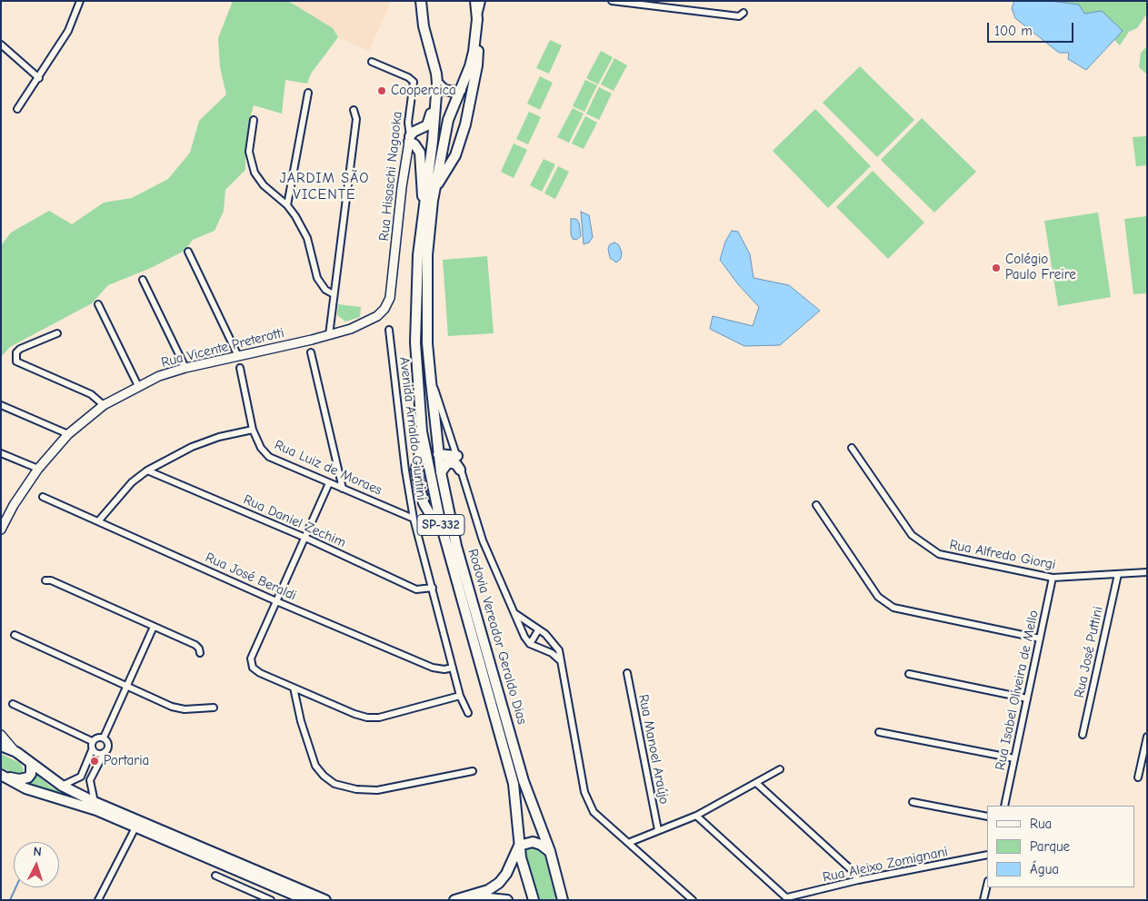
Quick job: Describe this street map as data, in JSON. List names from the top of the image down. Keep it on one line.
{"streets":{"main road":["SP-332","Rodovia Vereador Geraldo Dias"],"street":["Rua Hisaschi Nagaoka","Rua Vicente Preterotti","Avenida Arnaldo Giuntini","Rua Luiz de Moraes","Rua Daniel Zechim","Rua Alfredo Giorgi","Rua José Beraldi","Rua José Puttini","Rua Isabel Oliveira de Mello","Rua Manoel Araújo","Rua Aleixo Zomignani"]},"crossings":[["Rua Hisaschi Nagaoka","Rua Vicente Preterotti"],["Avenida Arnaldo Giuntini","Rua Luiz de Moraes"],["Avenida Arnaldo Giuntini","Rua Daniel Zechim"],["Avenida Arnaldo Giuntini","Rua José Beraldi"],["Rua Alfredo Giorgi","Rua José Puttini"],["Rua Alfredo Giorgi","Rua Isabel Oliveira de Mello"]],"districts":["JARDIM SÃO VICENTE"],"places":["Coopercica","Colégio Paulo Freire","Portaria"],"legend":["Rua","Parque","Água"],"scale_bar":"100 m","north":"top"}
